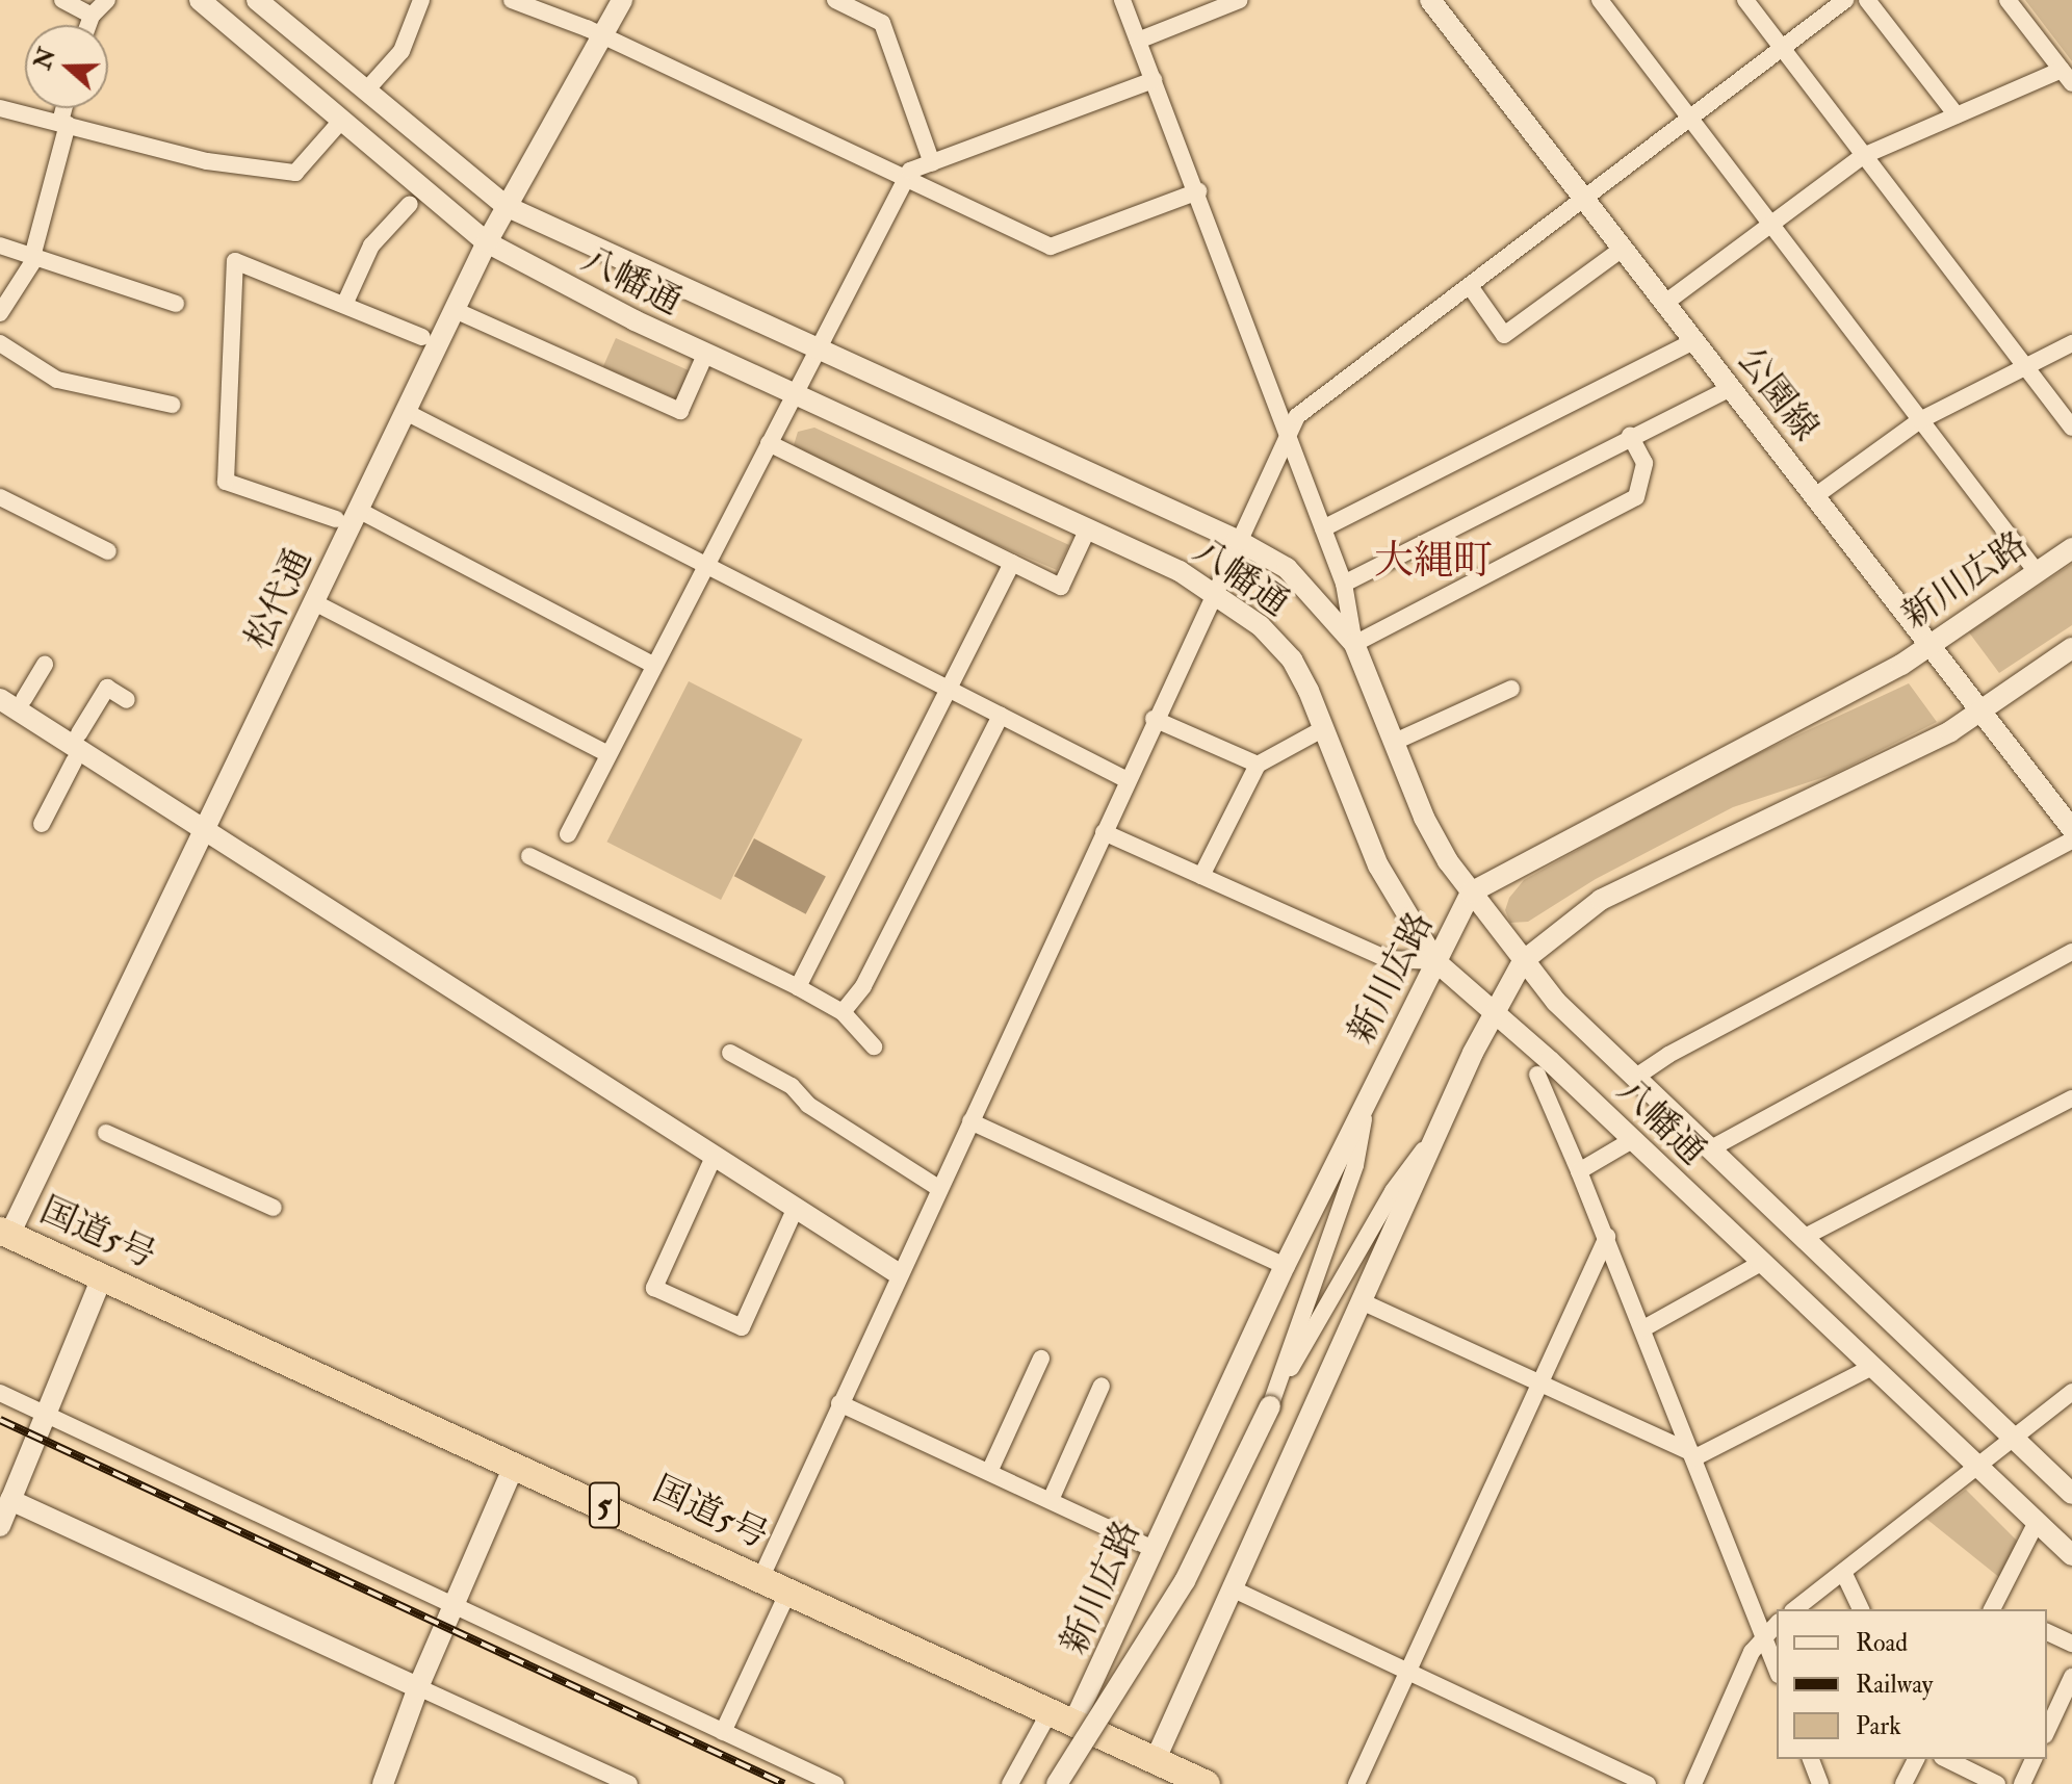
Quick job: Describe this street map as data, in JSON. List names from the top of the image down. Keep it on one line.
{"streets":{"highway":["国道5号","5"],"street":["八幡通","公園線","新川広路","松代通"]},"crossings":[["八幡通","新川広路"],["八幡通","松代通"],["公園線","新川広路"],["新川広路","国道5号"],["松代通","国道5号"]],"districts":["大縄町"],"legend":["Road","Railway","Park"],"north":"left"}
